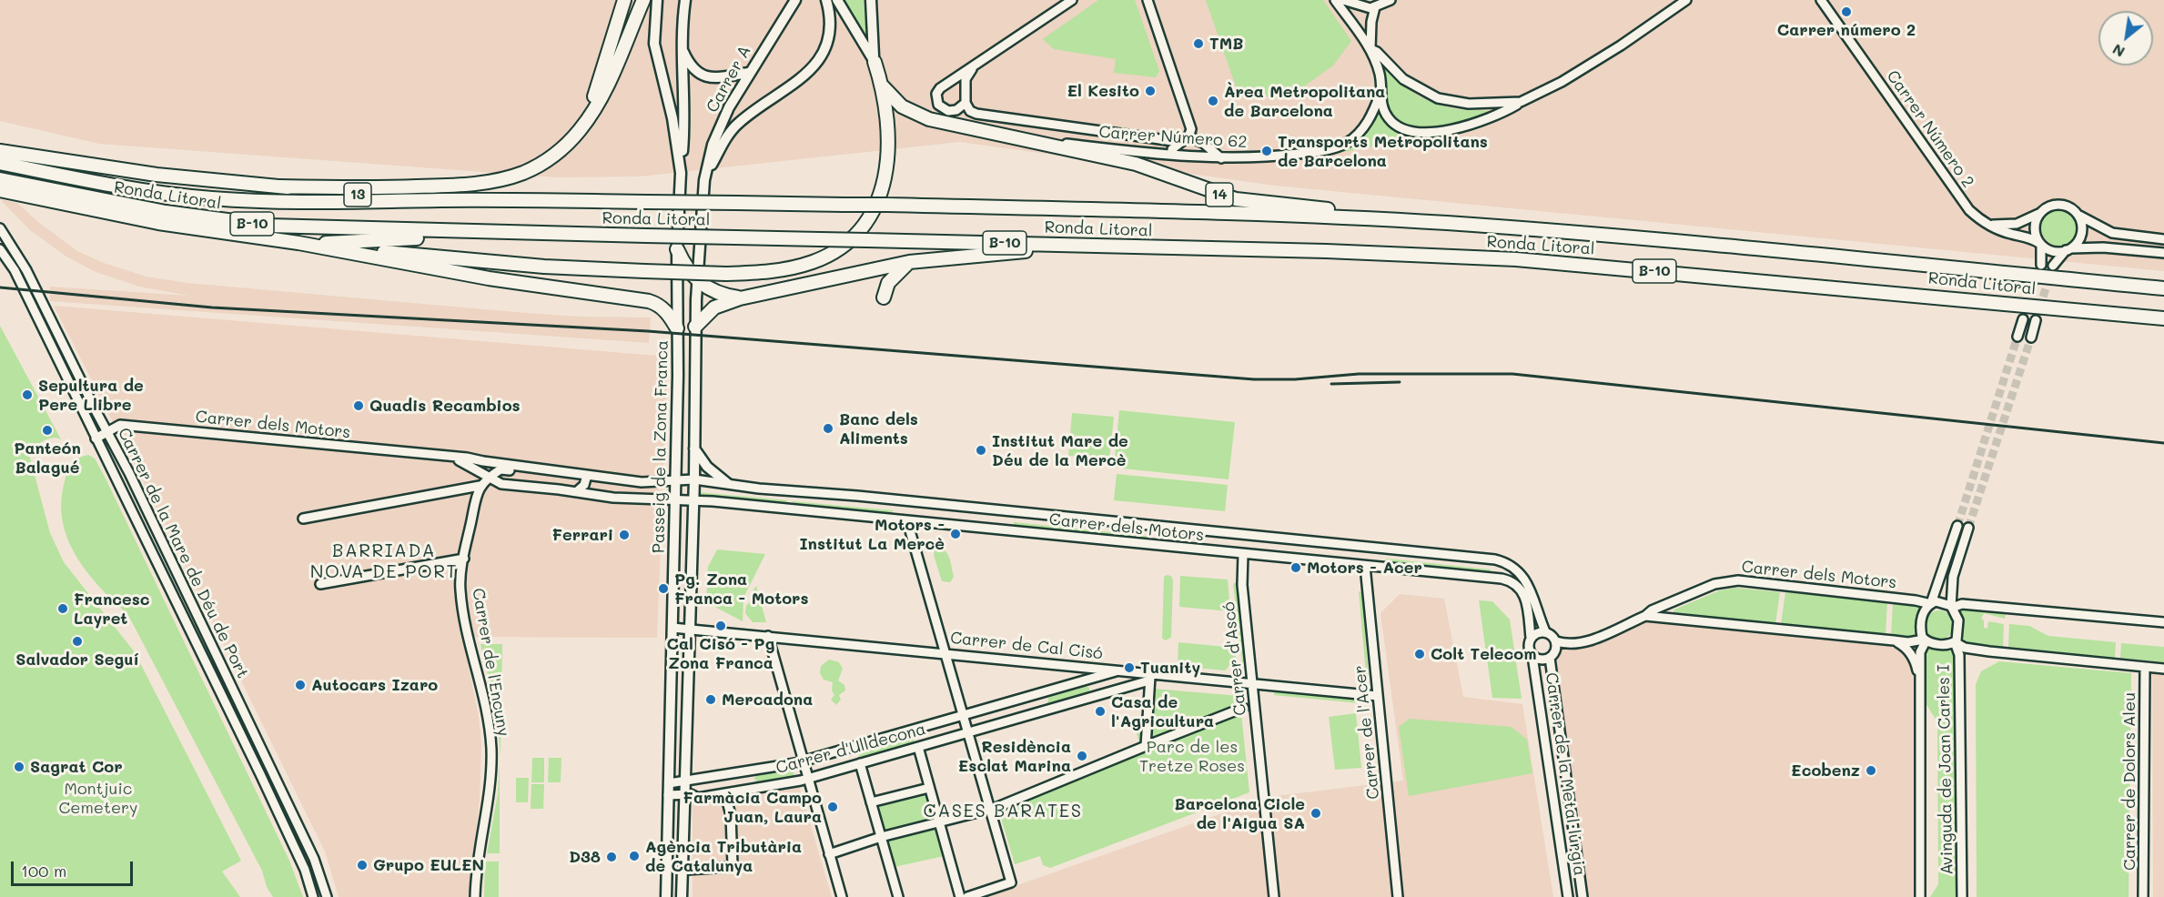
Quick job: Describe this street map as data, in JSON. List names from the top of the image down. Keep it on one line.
{"streets":{"highway":["13","14","Ronda Litoral","B-10"],"main road":["Carrer A","Passeig de la Zona Franca"],"street":["Carrer Número 2","Carrer Número 62","Carrer dels Motors","Carrer de la Mare de Déu de Port","Carrer de Cal Cisó","Carrer d'Ascó","Carrer de l'Encuny","Carrer de l'Acer","Carrer d'Ulldecona","Avinguda de Joan Carles I","Carrer de la Metal·lúrgia","Carrer de Dolors Aleu"]},"crossings":[["Carrer A","Passeig de la Zona Franca"],["Carrer Número 62","14"],["13","Ronda Litoral"],["14","Ronda Litoral"],["Carrer dels Motors","Passeig de la Zona Franca"],["Carrer dels Motors","Carrer de la Mare de Déu de Port"],["Carrer dels Motors","Carrer d'Ascó"],["Carrer dels Motors","Carrer de l'Acer"],["Carrer dels Motors","Avinguda de Joan Carles I"],["Carrer dels Motors","Carrer de la Metal·lúrgia"],["Passeig de la Zona Franca","Carrer de Cal Cisó"],["Passeig de la Zona Franca","Carrer d'Ulldecona"],["Carrer de Cal Cisó","Carrer d'Ascó"],["Carrer de Cal Cisó","Carrer de l'Acer"],["Carrer de Cal Cisó","Carrer d'Ulldecona"]],"districts":["BARRIADA NOVA DE PORT","CASES BARATES"],"parks":["Parc de les Tretze Roses","Montjuic Cemetery"],"places":["Carrer número 2","TMB","El Kesito","Àrea Metropolitana de Barcelona","Transports Metropolitans de Barcelona","Sepultura de Pere Llibre","Quadis Recambios","Banc dels Aliments","Panteón Balagué","Institut Mare de Déu de la Mercè","Motors - Institut La Mercè","Ferrari","Motors - Acer","Pg. Zona Franca - Motors","Francesc Layret","Cal Cisó - Pg Zona Franca","Salvador Seguí","Colt Telecom","Tuanity","Autocars Izaro","Mercadona","Casa de l'Agricultura","Residència Esclat Marina","Sagrat Cor","Ecobenz","Farmàcia Campo Juan, Laura","Barcelona Cicle de l'Aigua SA","Agència Tributària de Catalunya","D38","Grupo EULEN"],"scale_bar":"100 m","north":"bottom left"}
